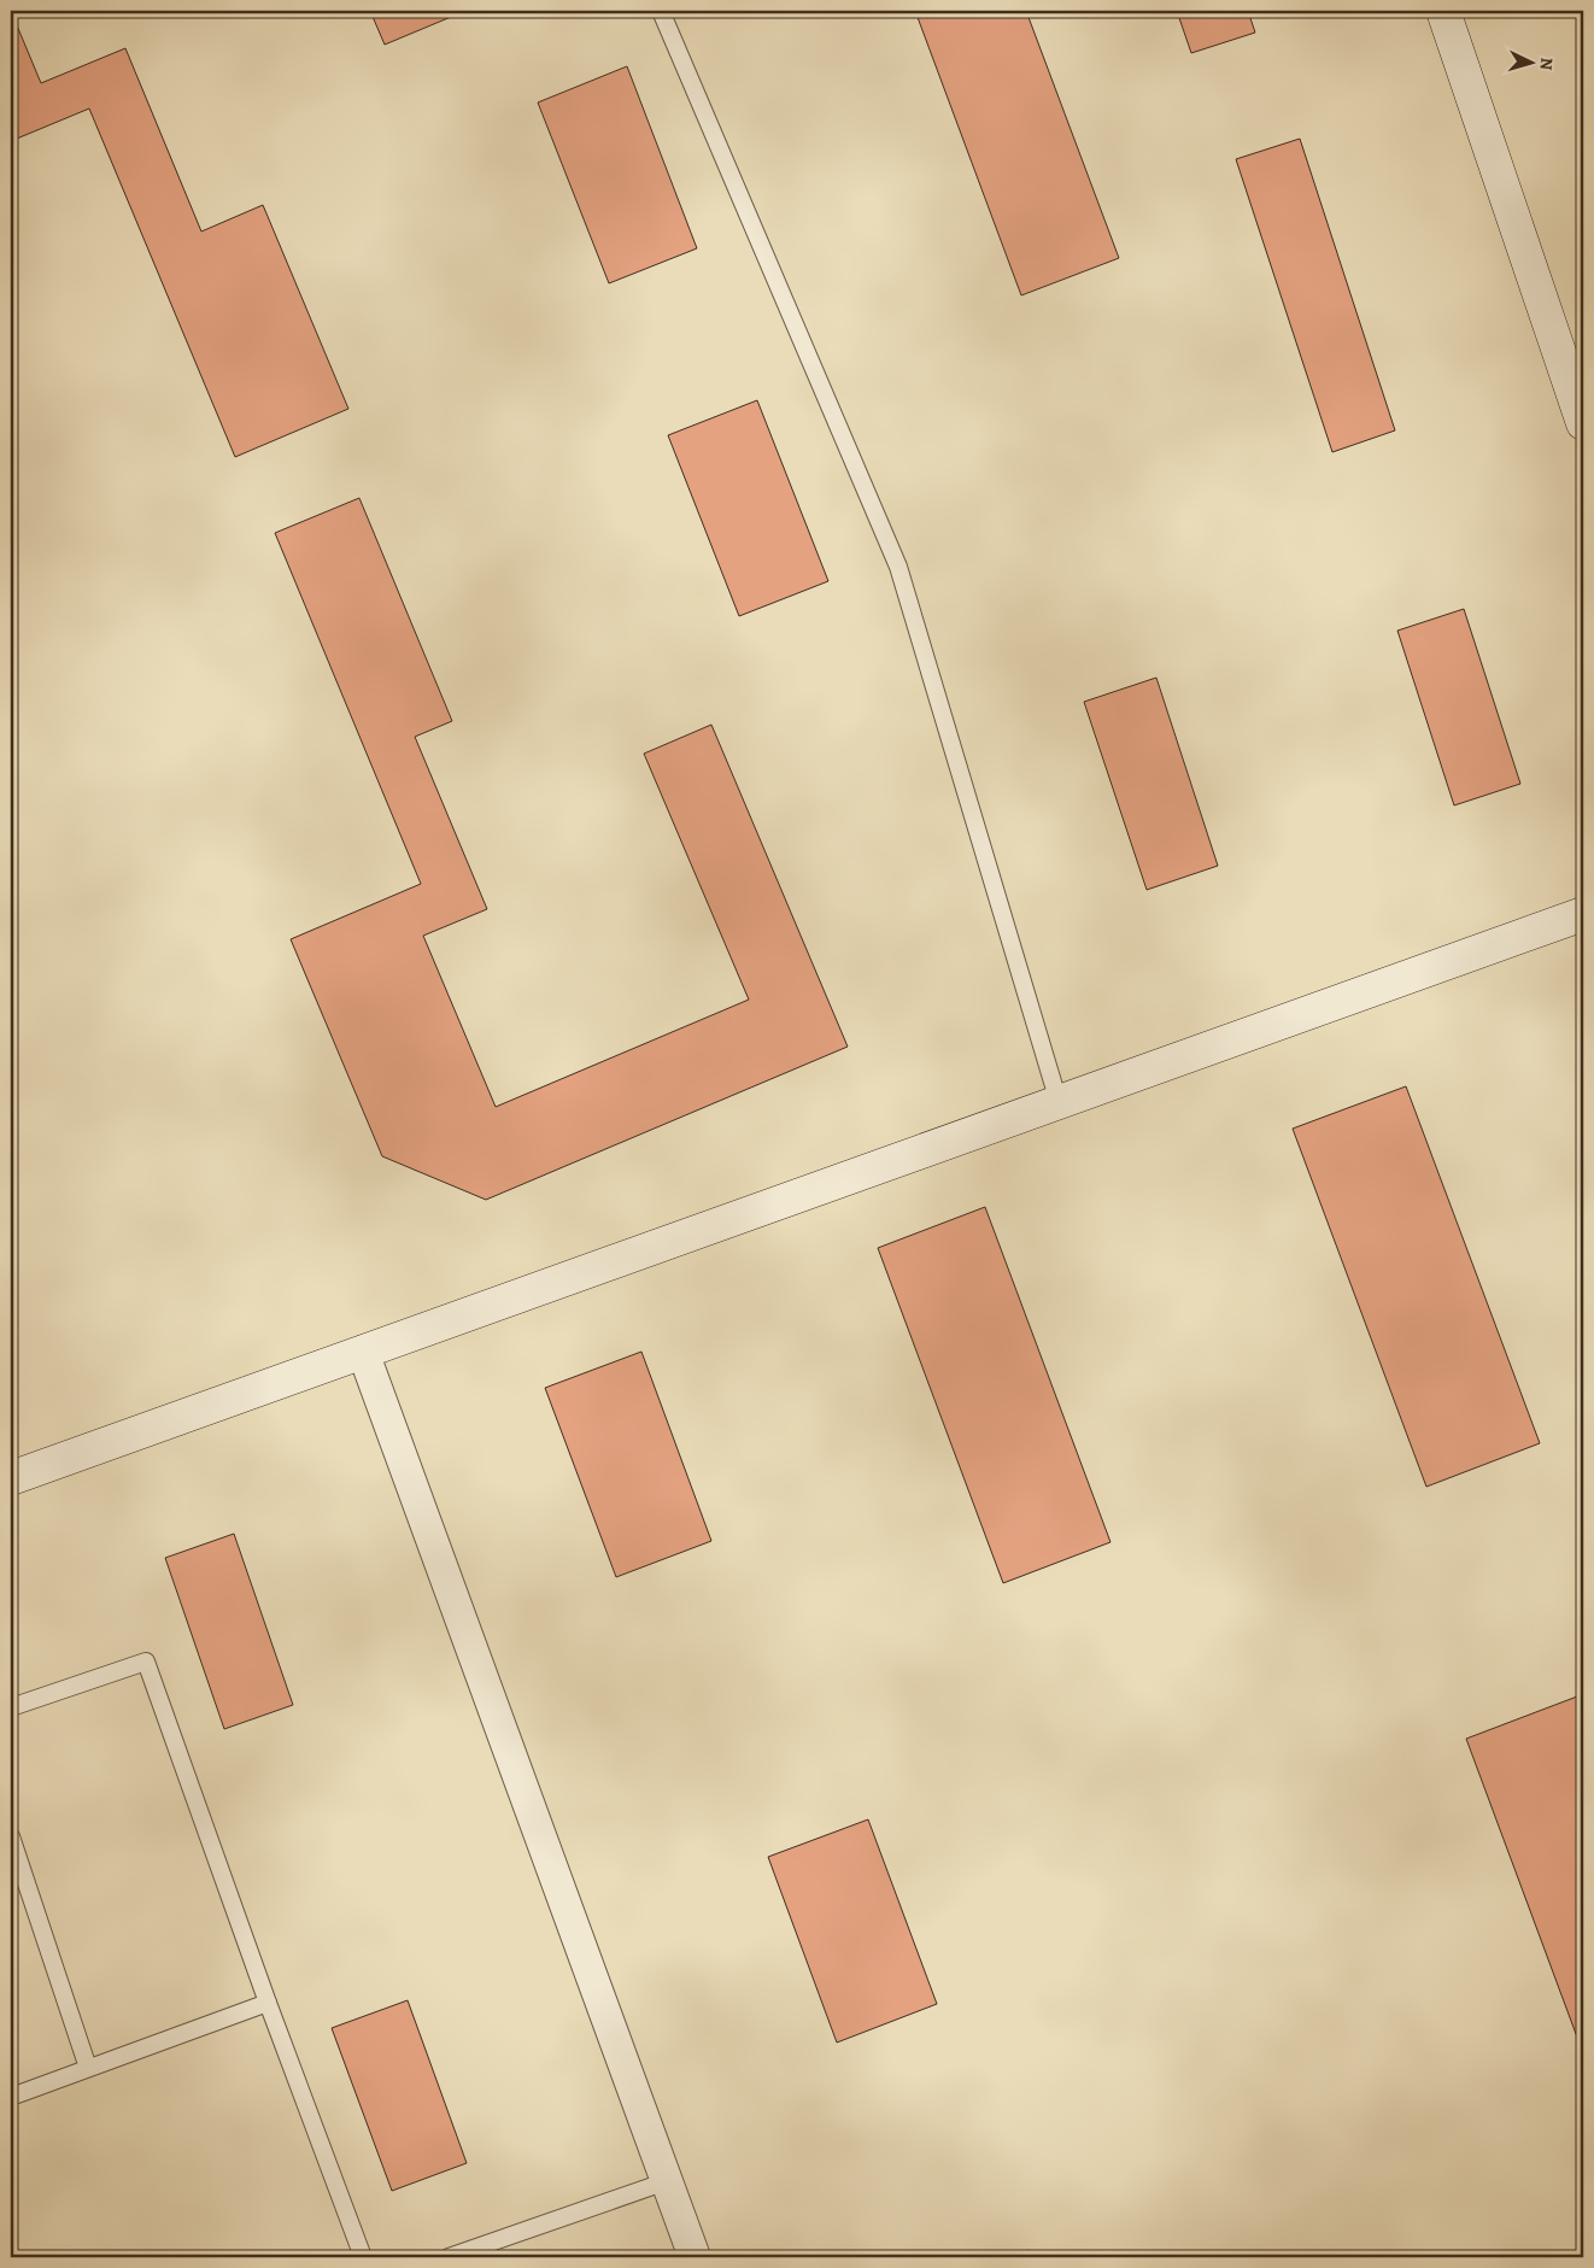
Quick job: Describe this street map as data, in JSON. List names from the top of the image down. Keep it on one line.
{"north":"right"}
